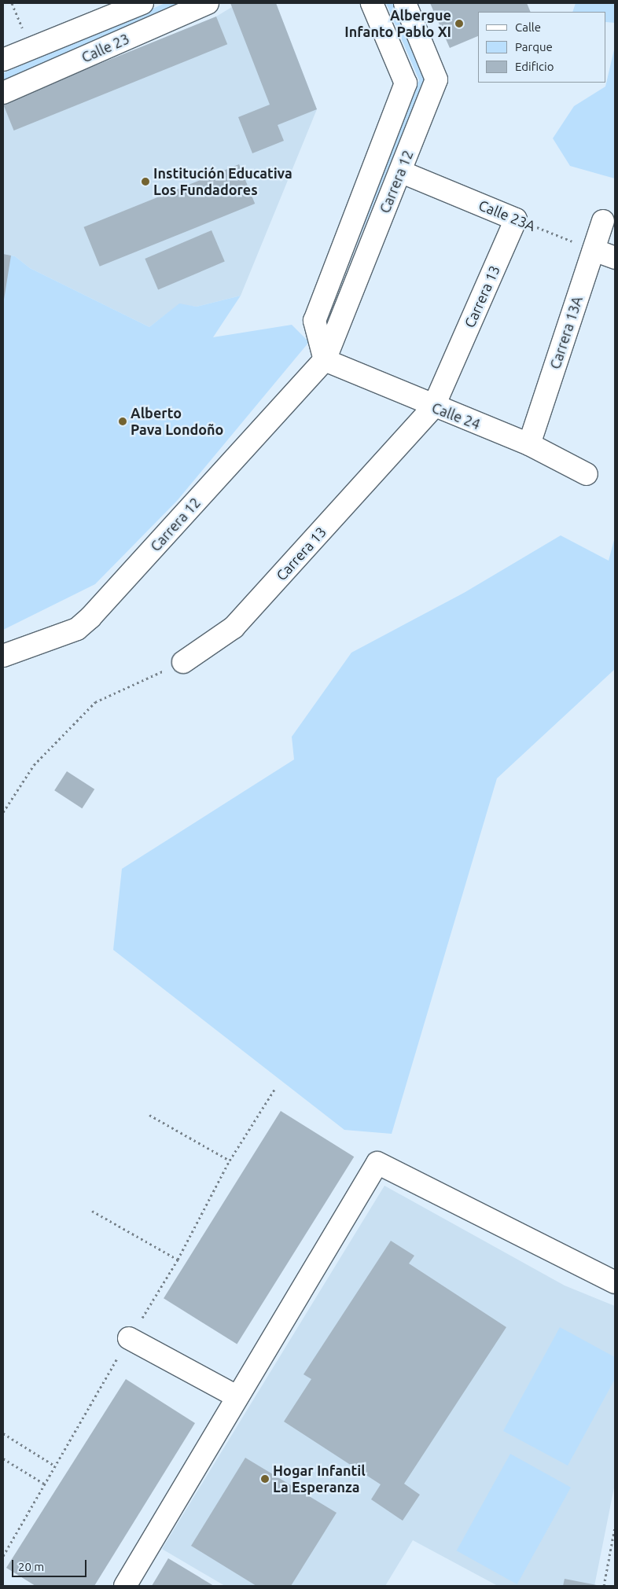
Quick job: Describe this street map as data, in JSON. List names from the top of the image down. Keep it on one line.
{"streets":{"street":["Calle 23","Carrera 12","Calle 23A","Carrera 13","Carrera 13A","Calle 24"]},"crossings":[["Carrera 12","Calle 23A"],["Carrera 12","Calle 24"],["Calle 23A","Carrera 13"],["Calle 23A","Carrera 13A"],["Carrera 13","Calle 24"],["Carrera 13A","Calle 24"]],"places":["Albergue Infanto Pablo XI","Institución Educativa Los Fundadores","Alberto Pava Londoño","Hogar Infantil La Esperanza"],"legend":["Calle","Parque","Edificio"],"scale_bar":"20 m"}
